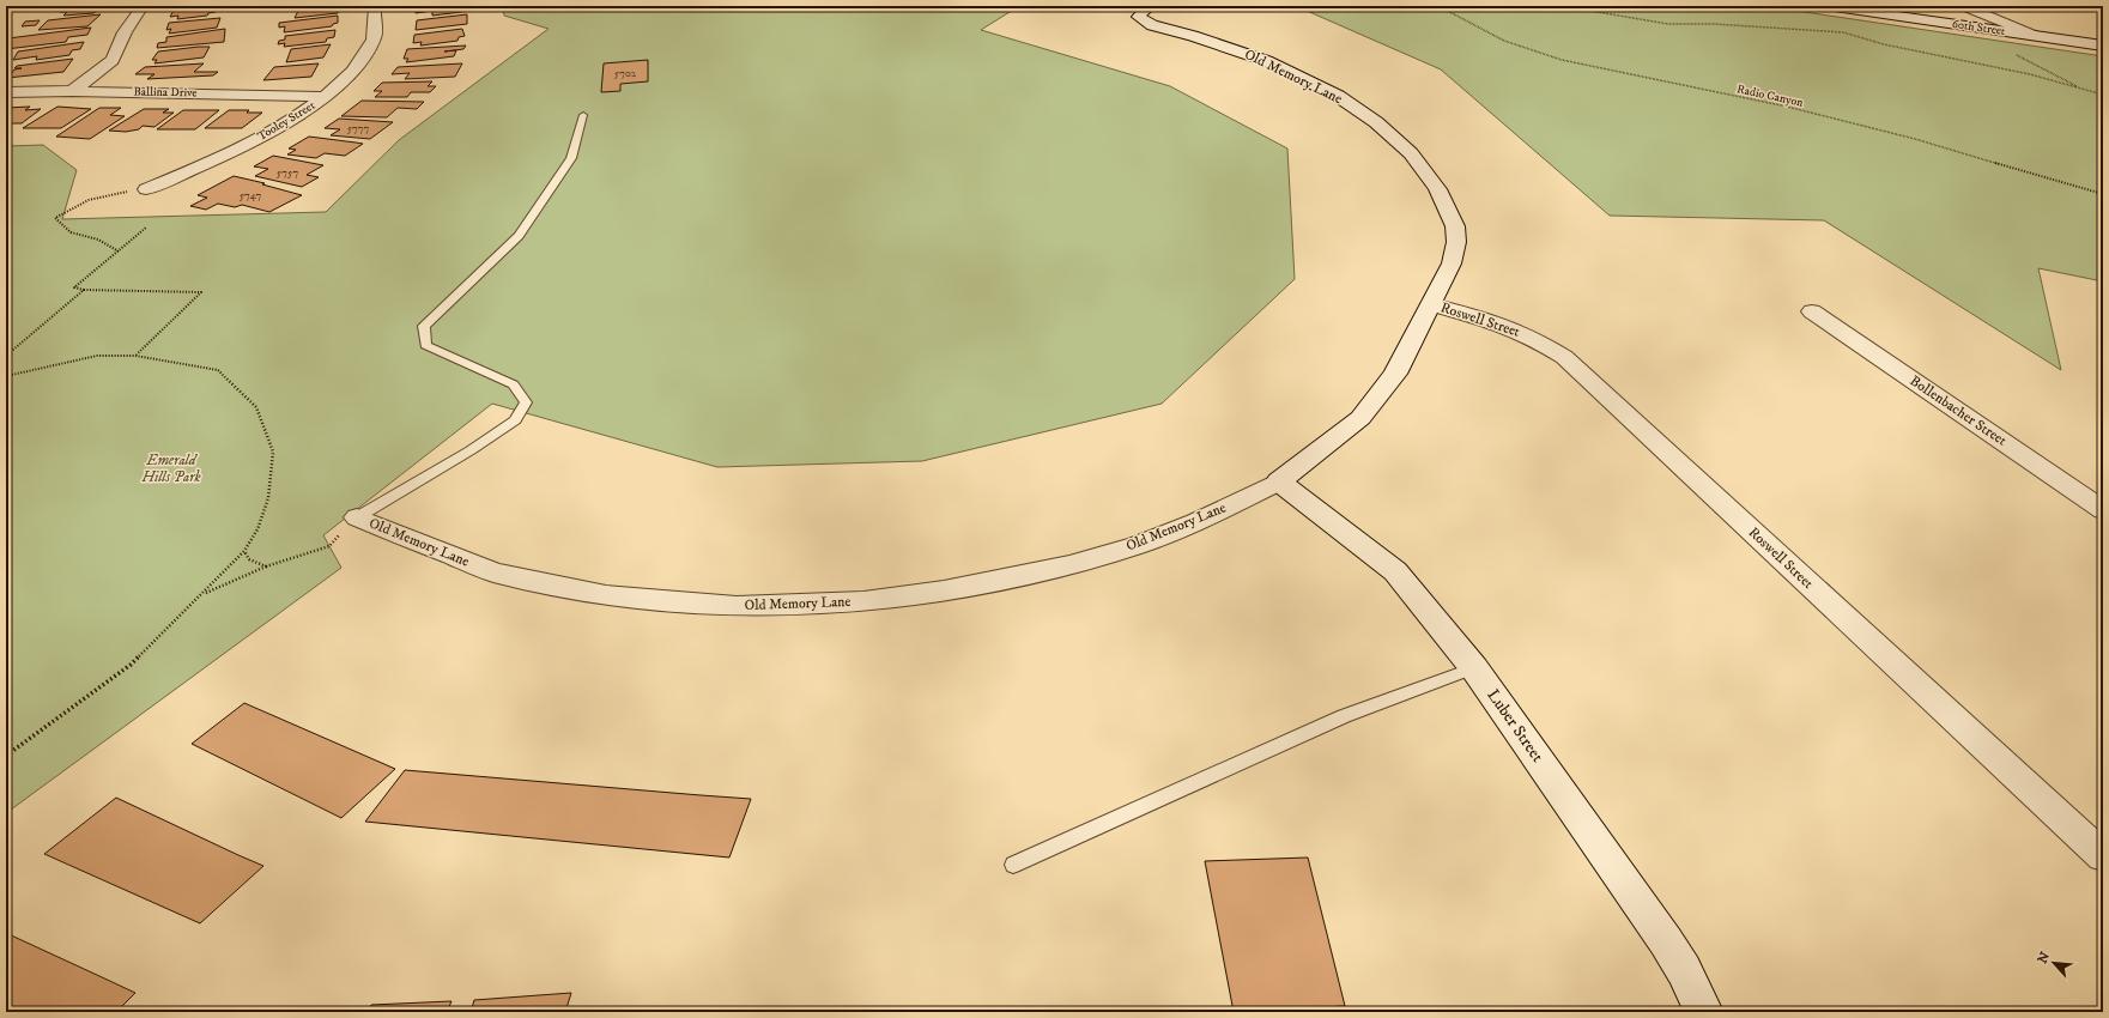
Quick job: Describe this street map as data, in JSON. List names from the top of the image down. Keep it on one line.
{"streets":{"street":["60th Street","Old Memory Lane","Ballina Drive","Tooley Street","Roswell Street","Bollenbacher Street","Luber Street"],"path":["Radio Canyon"]},"crossings":[["Old Memory Lane","Roswell Street"],["Old Memory Lane","Luber Street"],["Ballina Drive","Tooley Street"]],"parks":["Emerald Hills Park"],"house_numbers":["5702","5777","5757","5747"],"north":"top left"}
